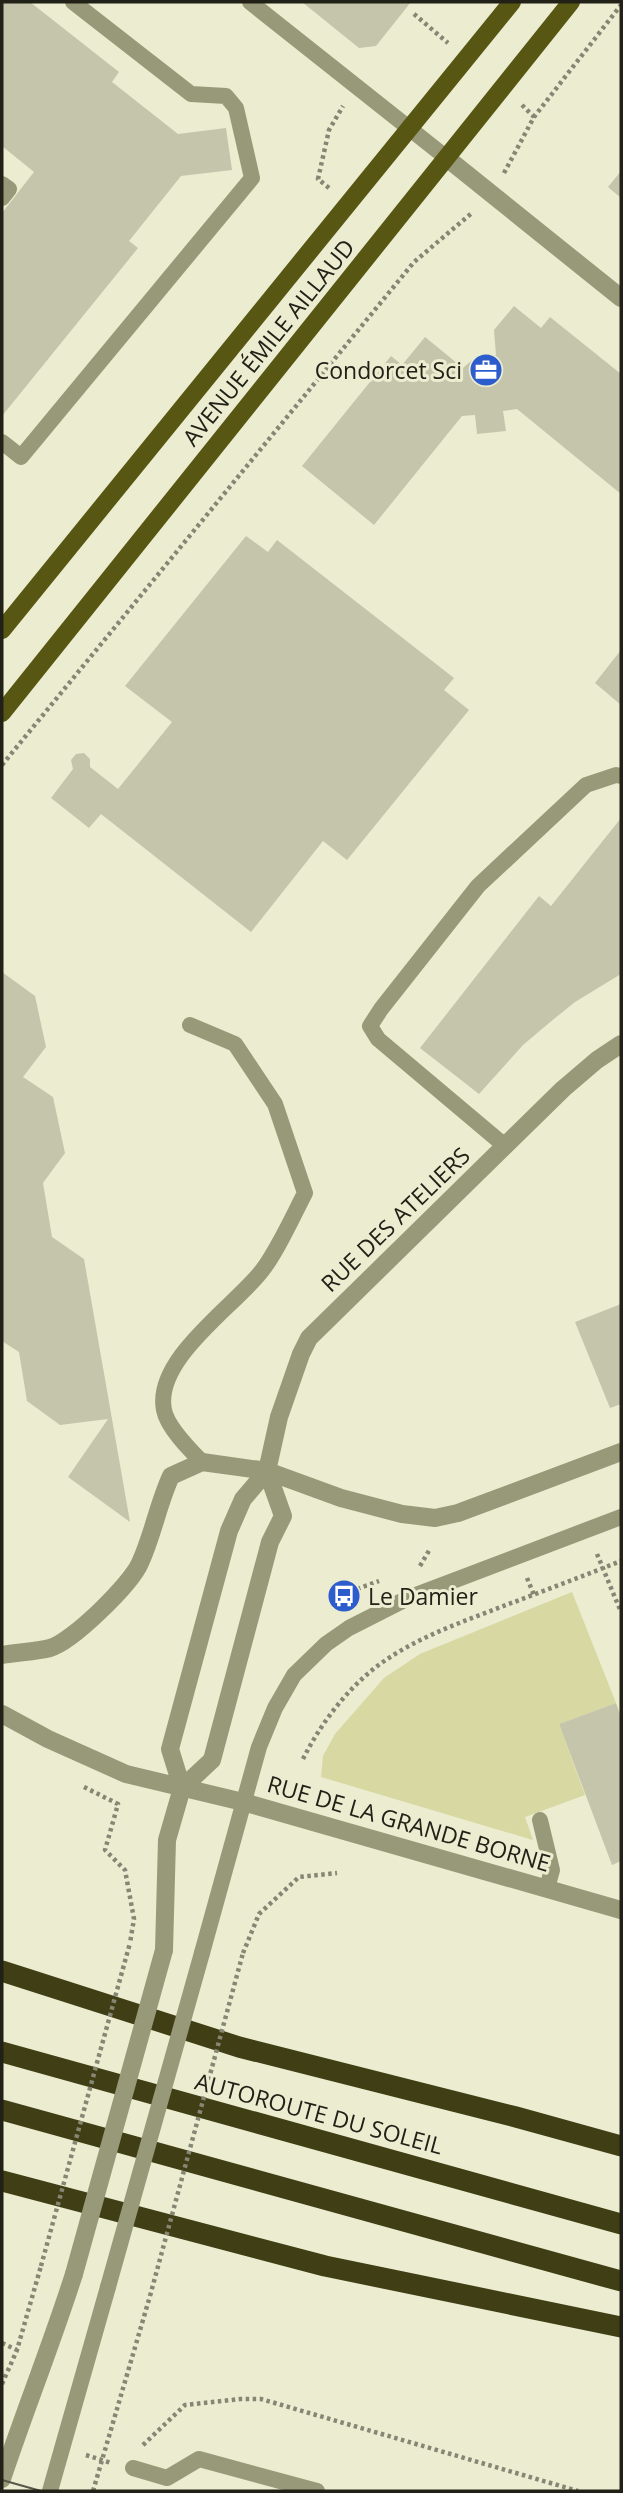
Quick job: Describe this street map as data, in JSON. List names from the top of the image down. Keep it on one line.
{"streets":{"highway":["AUTOROUTE DU SOLEIL"],"main road":["AVENUE ÉMILE AILLAUD"],"street":["RUE DES ATELIERS","RUE DE LA GRANDE BORNE"]},"places":{"office":["Condorcet Sci"],"bus stop":["Le Damier"]}}
